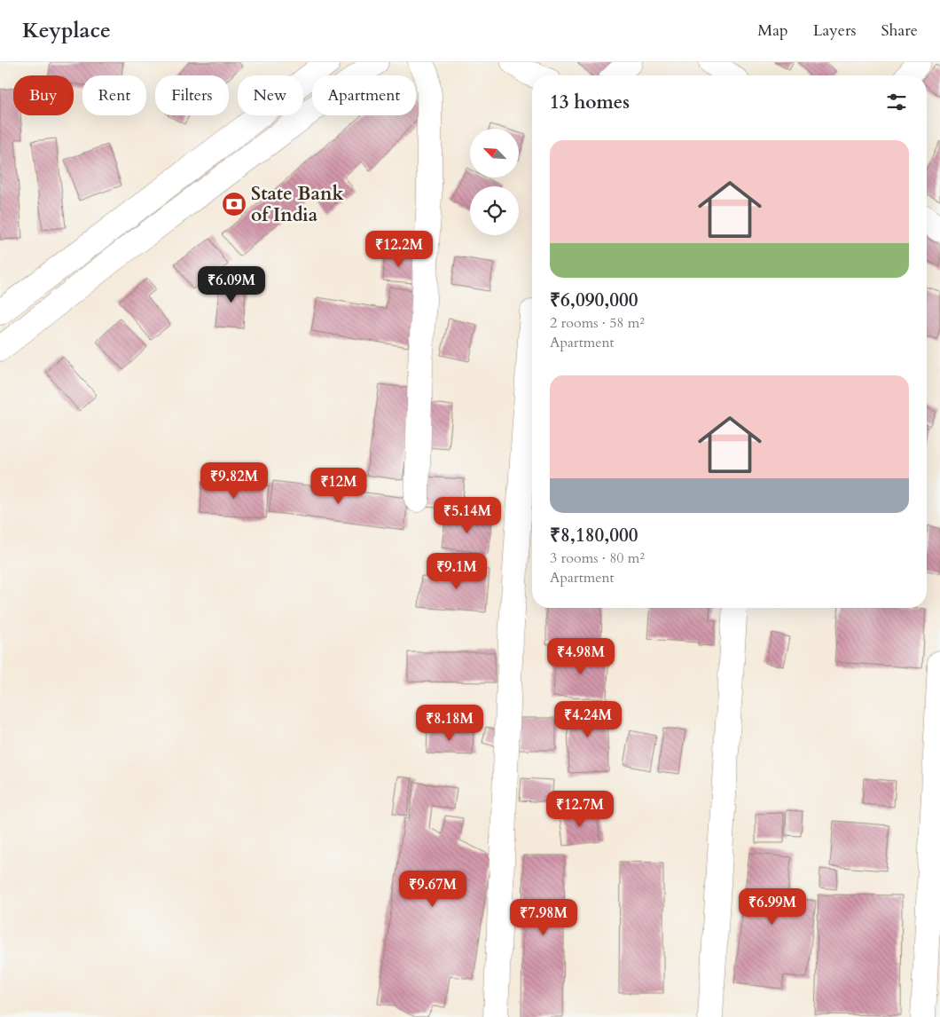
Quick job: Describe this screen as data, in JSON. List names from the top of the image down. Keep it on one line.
{"places":{"bank":["State Bank of India"]},"north":"top left","page":{"header":"Keyplace","nav":["Map","Layers","Share"],"chip":["Buy","Rent","Filters","New","Apartment"],"heading":"13 homes","list":[{"name":"₹6,090,000","note":"2 rooms · 58 m² · Apartment"},{"name":"₹8,180,000","note":"3 rooms · 80 m² · Apartment"}],"price":["₹12.2M","₹6.09M","₹9.82M","₹12M","₹5.14M","₹9.1M","₹4.98M","₹4.24M","₹8.18M","₹12.7M","₹9.67M","₹6.99M","₹7.98M"]}}
